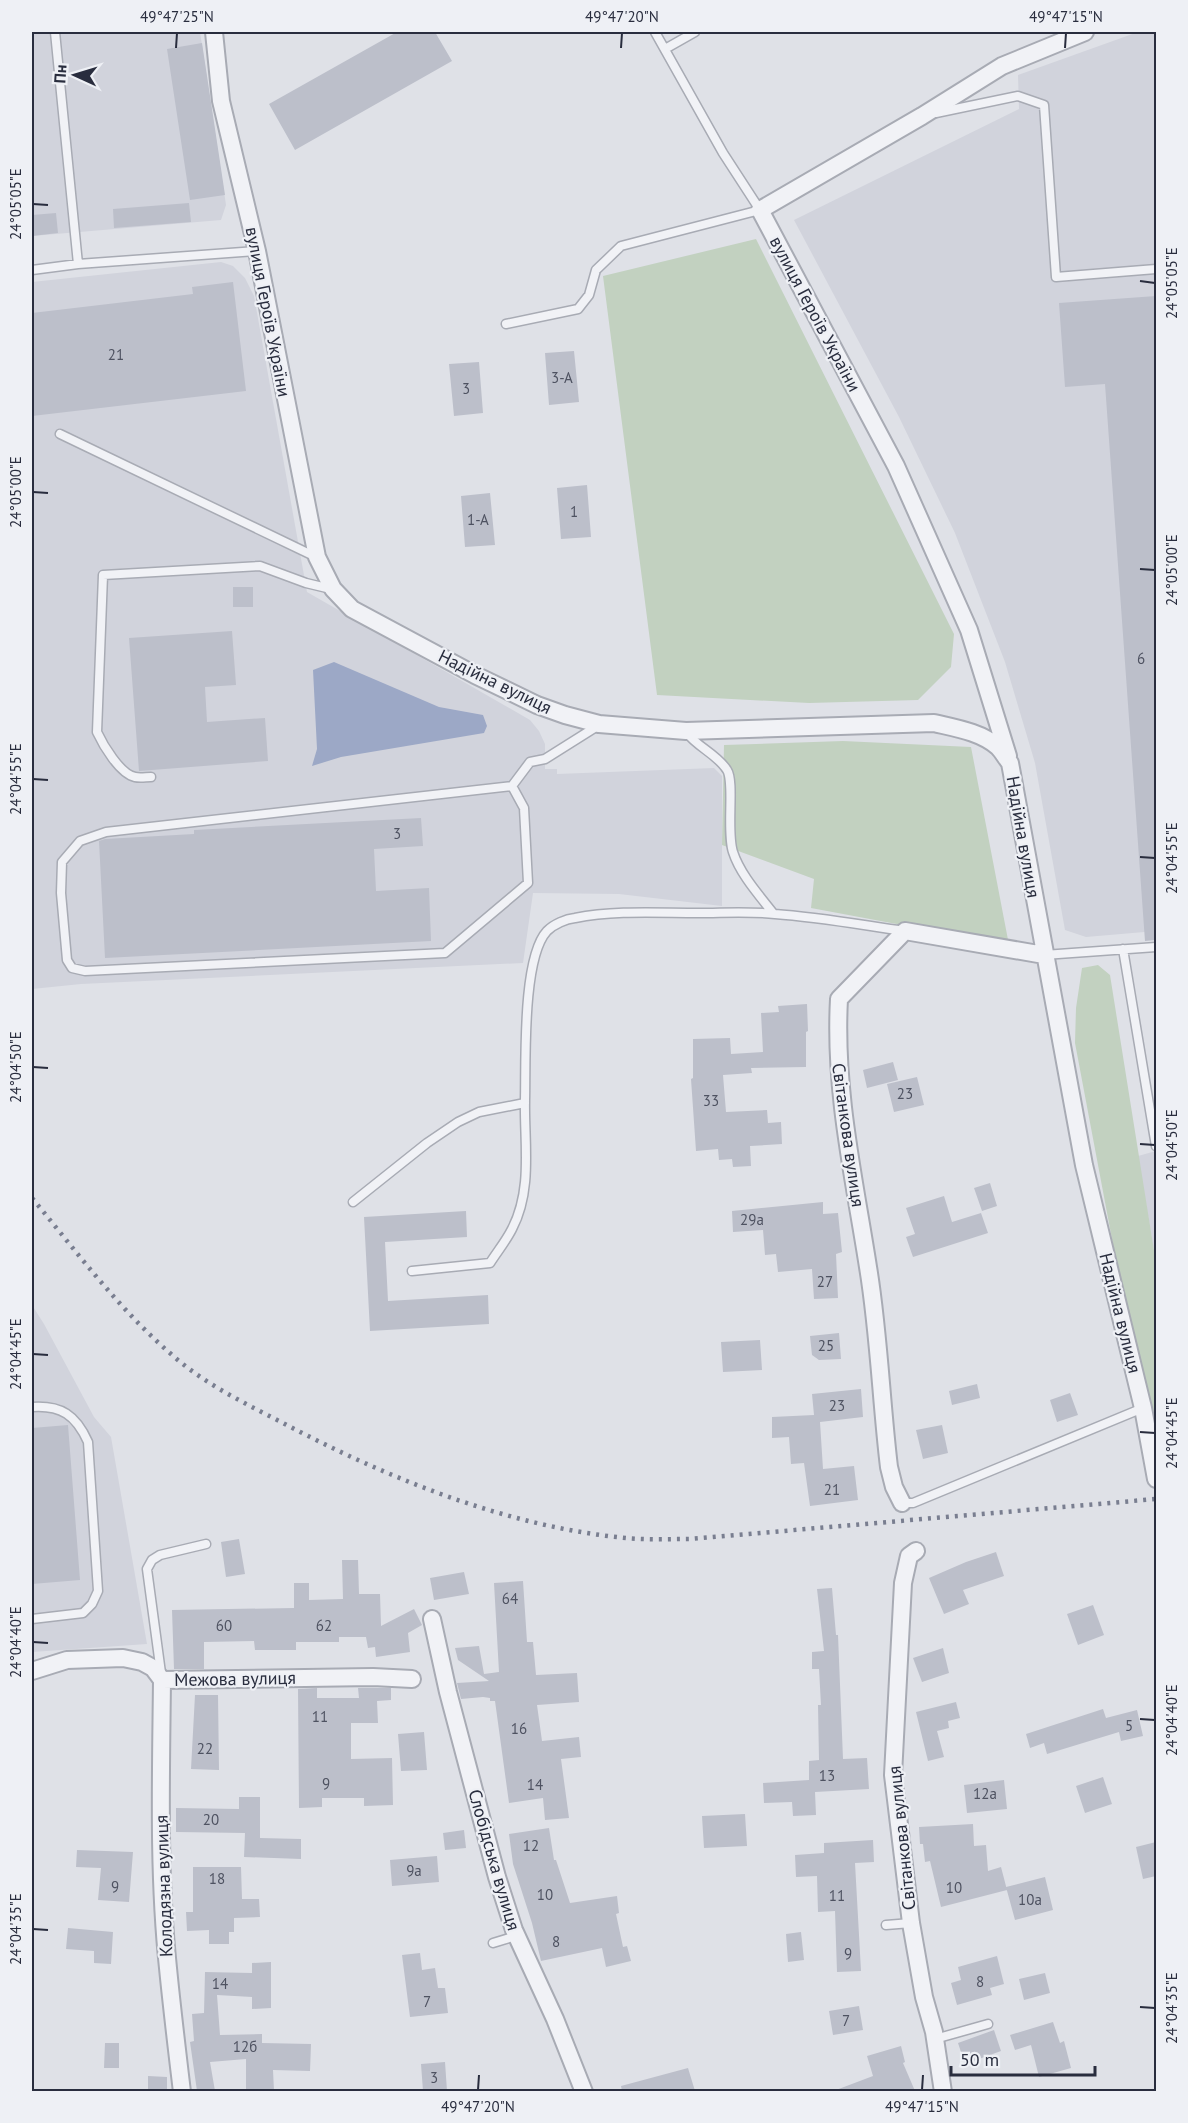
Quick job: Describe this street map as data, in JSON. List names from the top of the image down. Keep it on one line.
{"streets":{"street":["вулиця Героїв України","Надійна вулиця","Світанкова вулиця","Межова вулиця","Слобідська вулиця","Колодязна вулиця"]},"crossings":[["вулиця Героїв України","Надійна вулиця"],["Межова вулиця","Колодязна вулиця"]],"house_numbers":["21","3-А","3","1","1-А","6","3","23","33","29а","27","25","23","21","64","60","62","11","5","16","22","13","9","14","12а","20","12","9а","18","9","10","10","11","10а","8","9","8","14","7","7","12б","3"],"scale_bar":"50 m","north":"left","coordinates":["49°47'25\"N","49°47'20\"N","49°47'15\"N","24°05'05\"E","24°05'00\"E","24°04'55\"E","24°04'50\"E","24°04'45\"E","24°04'40\"E","24°04'35\"E"]}
